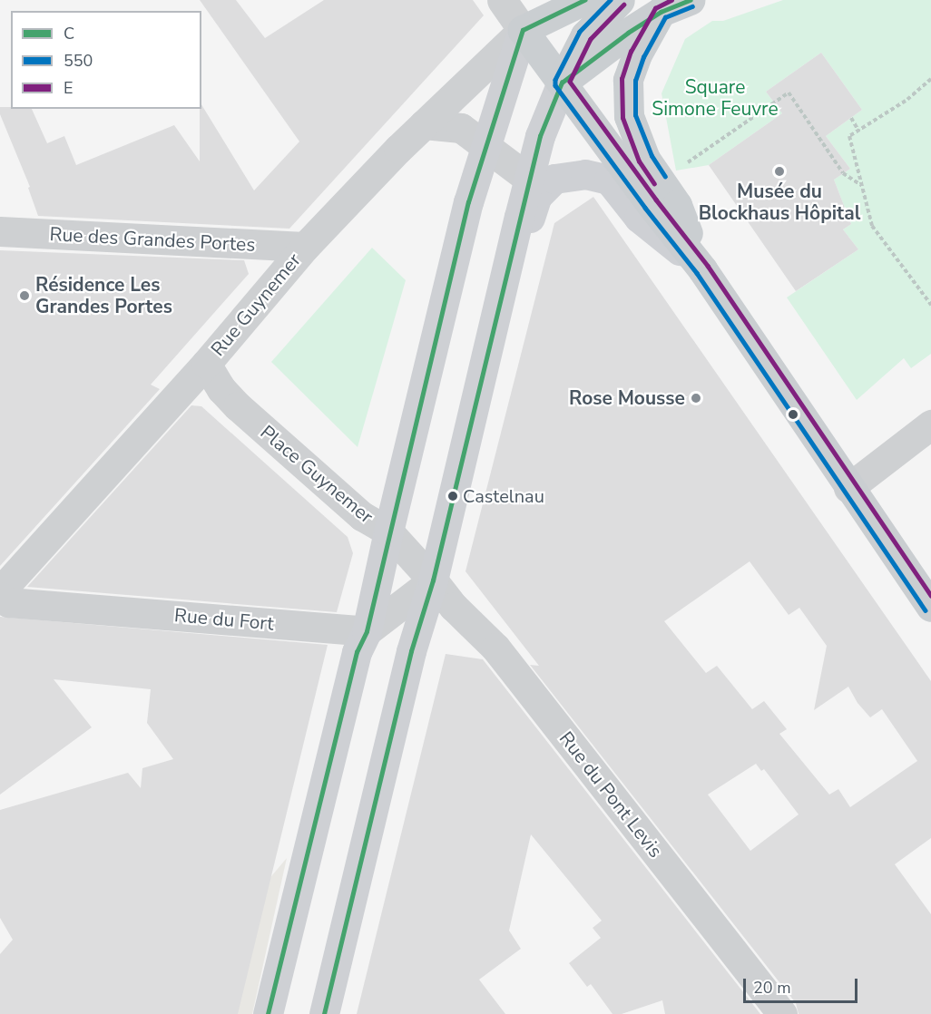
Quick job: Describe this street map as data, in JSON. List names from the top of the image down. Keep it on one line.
{"streets":{"street":["Rue des Grandes Portes","Rue Guynemer","Place Guynemer","Rue du Fort","Rue du Pont Levis"]},"crossings":[["Rue des Grandes Portes","Rue Guynemer"],["Rue Guynemer","Place Guynemer"],["Place Guynemer","Rue du Pont Levis"]],"parks":["Square Simone Feuvre"],"places":["Musée du Blockhaus Hôpital","Résidence Les Grandes Portes","Rose Mousse","Castelnau"],"lines":["transit line C","transit line 550","transit line E"],"legend":["C","550","E"],"scale_bar":"20 m"}
